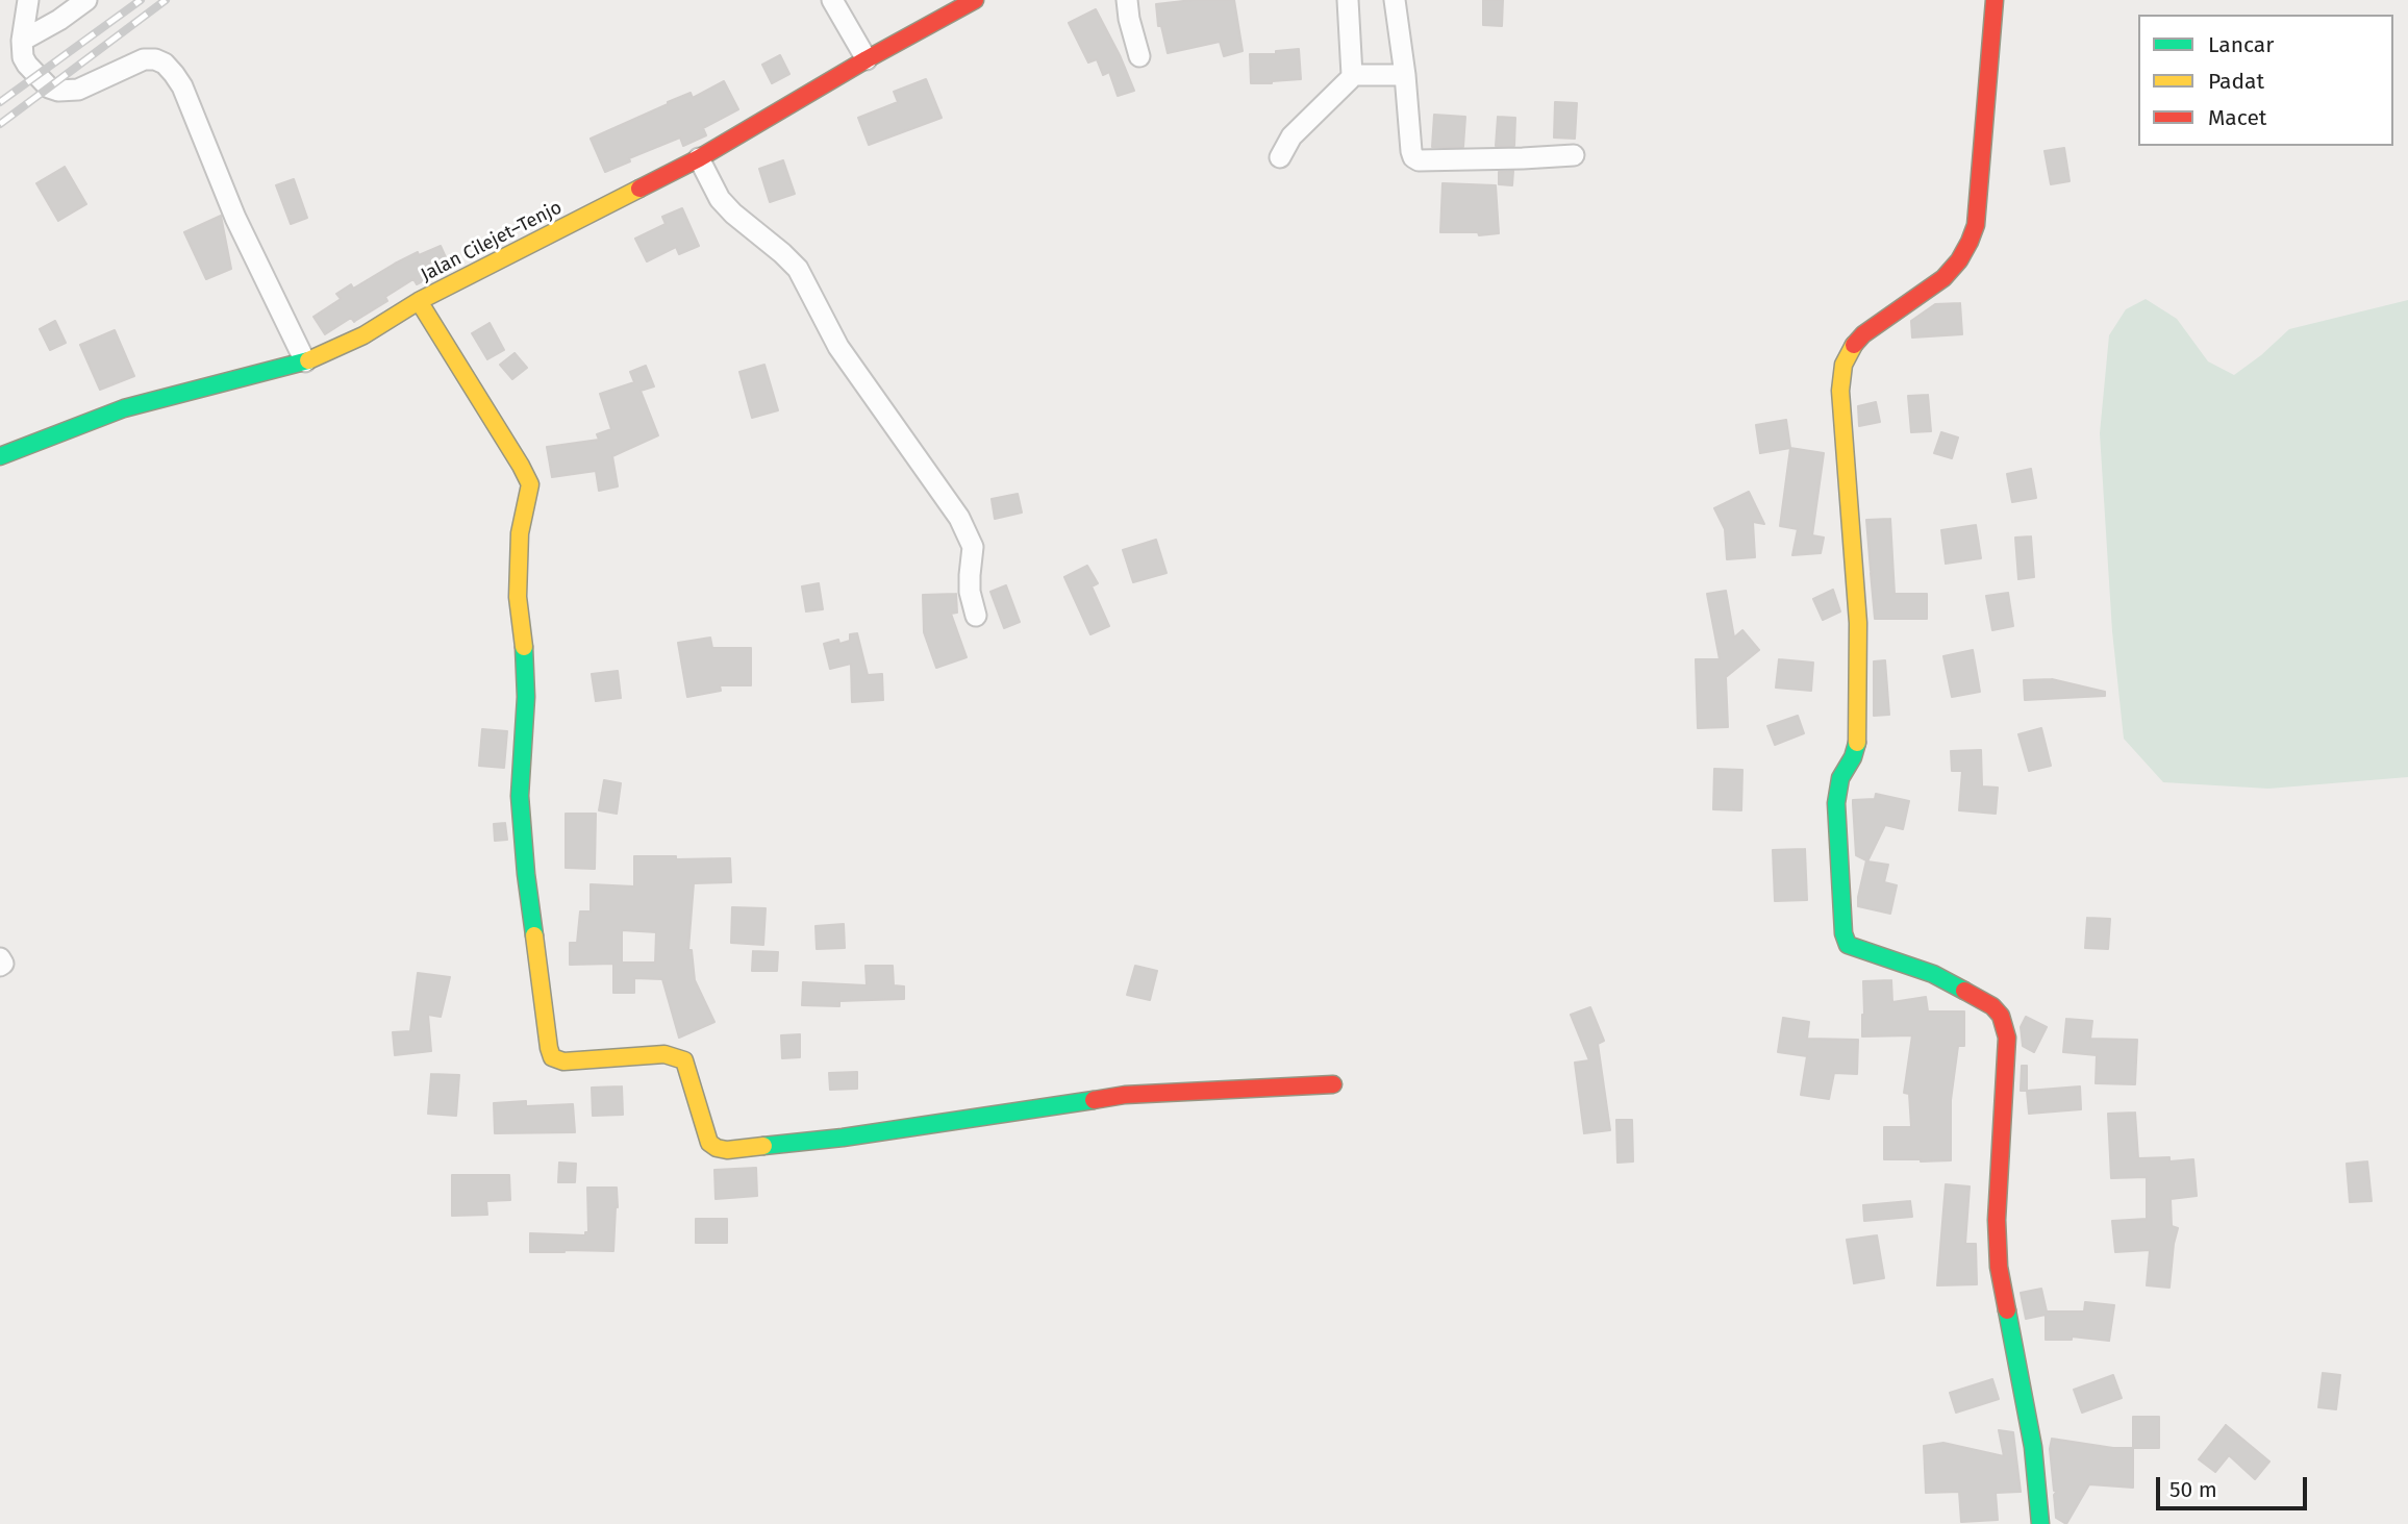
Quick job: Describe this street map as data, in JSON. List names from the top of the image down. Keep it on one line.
{"streets":{"street":["Jalan Cilejet–Tenjo"]},"legend":["Lancar","Padat","Macet"],"scale_bar":"50 m"}
